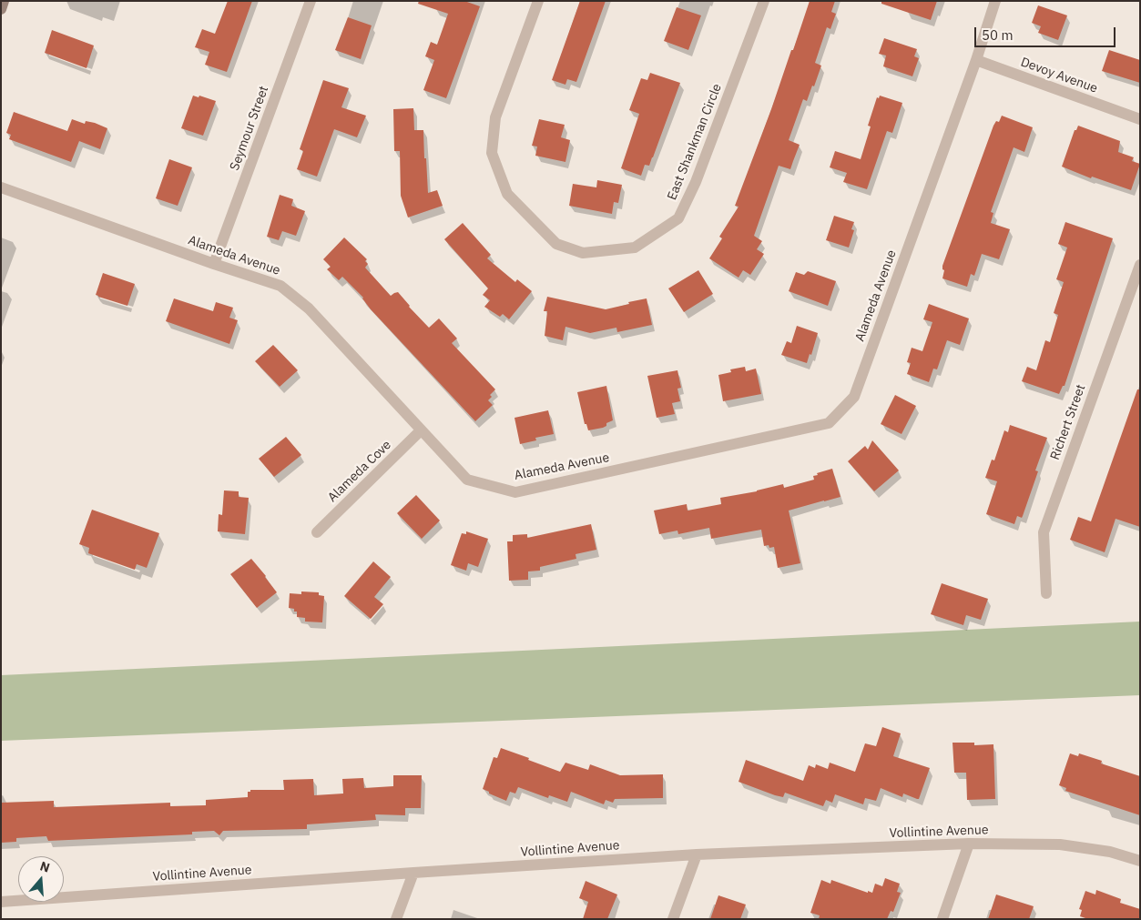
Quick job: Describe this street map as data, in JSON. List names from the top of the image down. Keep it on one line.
{"streets":{"street":["Devoy Avenue","Seymour Street","East Shankman Circle","Alameda Avenue","Richert Street","Alameda Cove","Vollintine Avenue"]},"crossings":[["Devoy Avenue","Alameda Avenue"],["Seymour Street","Alameda Avenue"],["Alameda Avenue","Alameda Cove"]],"scale_bar":"50 m","north":"top"}
